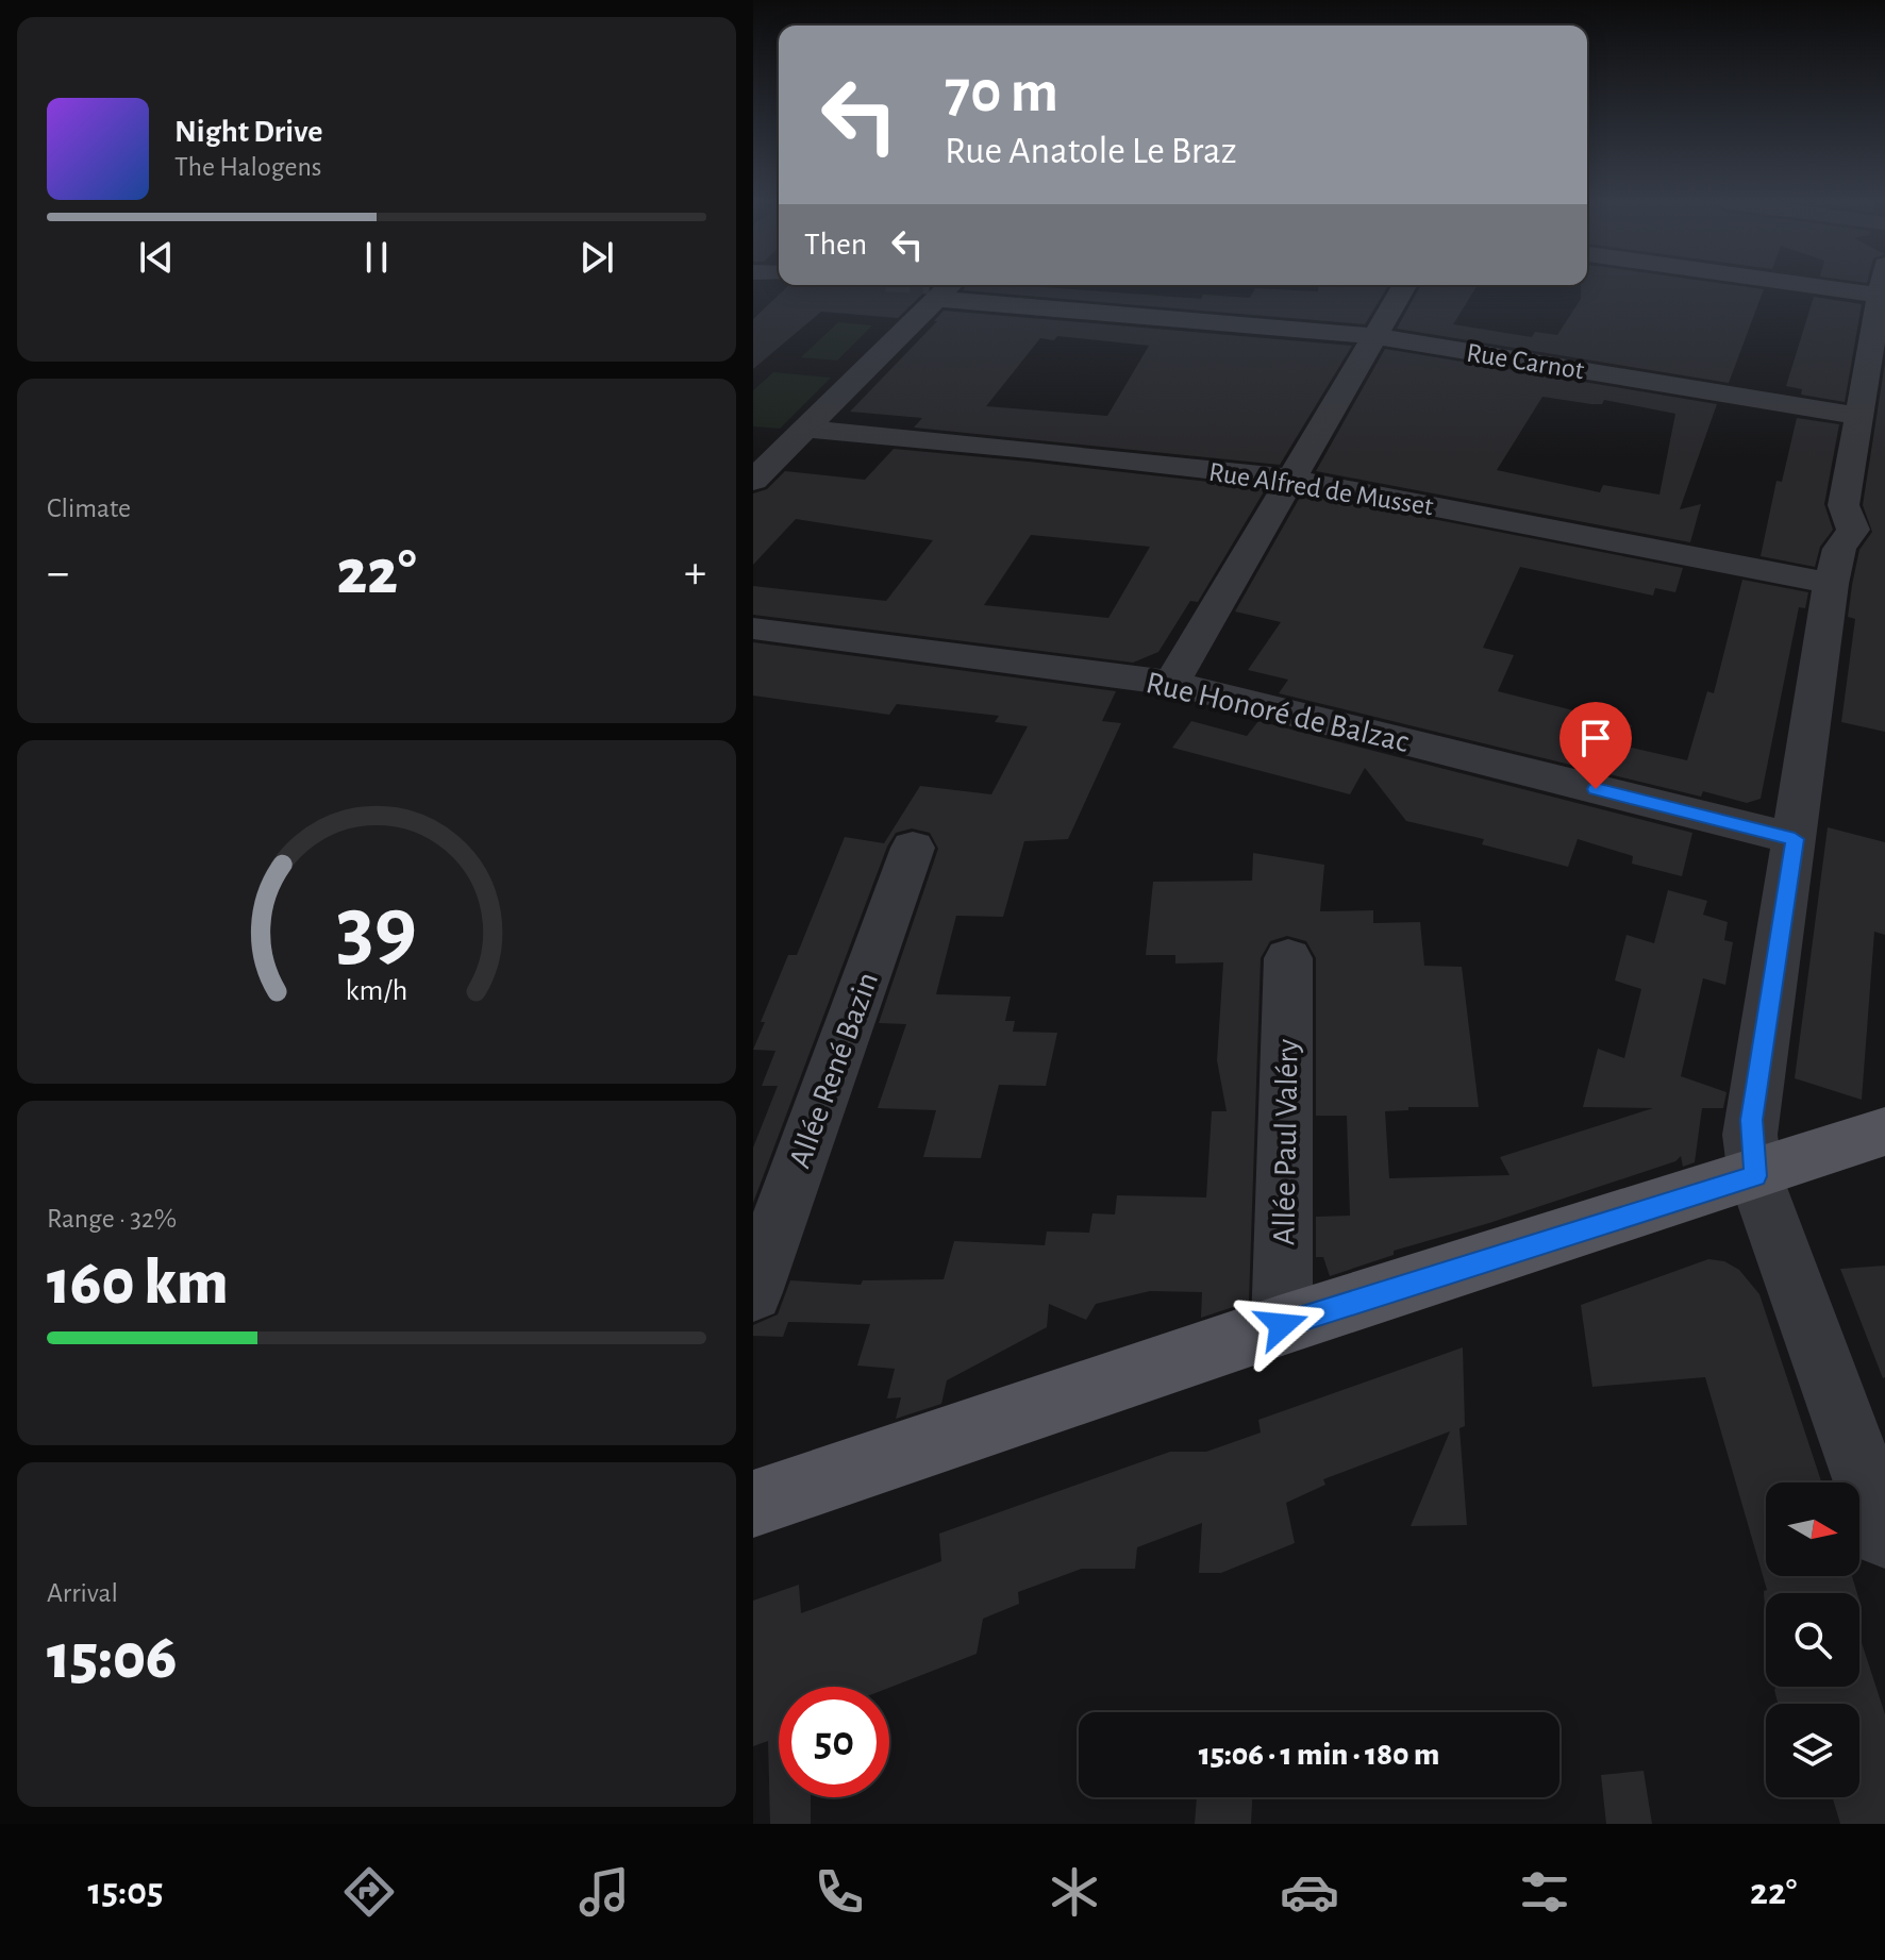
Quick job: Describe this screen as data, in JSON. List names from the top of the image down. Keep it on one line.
{"streets":{"street":["Rue Carnot","Rue Alfred de Musset","Rue Honoré de Balzac","Allée René Bazin","Allée Paul Valéry"]},"north":"right","page":{"turn":["70 m","Rue Anatole Le Braz"],"song":["Night Drive","The Halogens"],"then":"Then","tile":["Climate",["Range · 32%","160 km"],["Arrival","15:06"]],"heat":["−","22°","+"],"limit":"50","trip":"15:06 · 1 min · 180 m","tabs":["15:05","22°"],"gauge":["39","km/h"]}}
